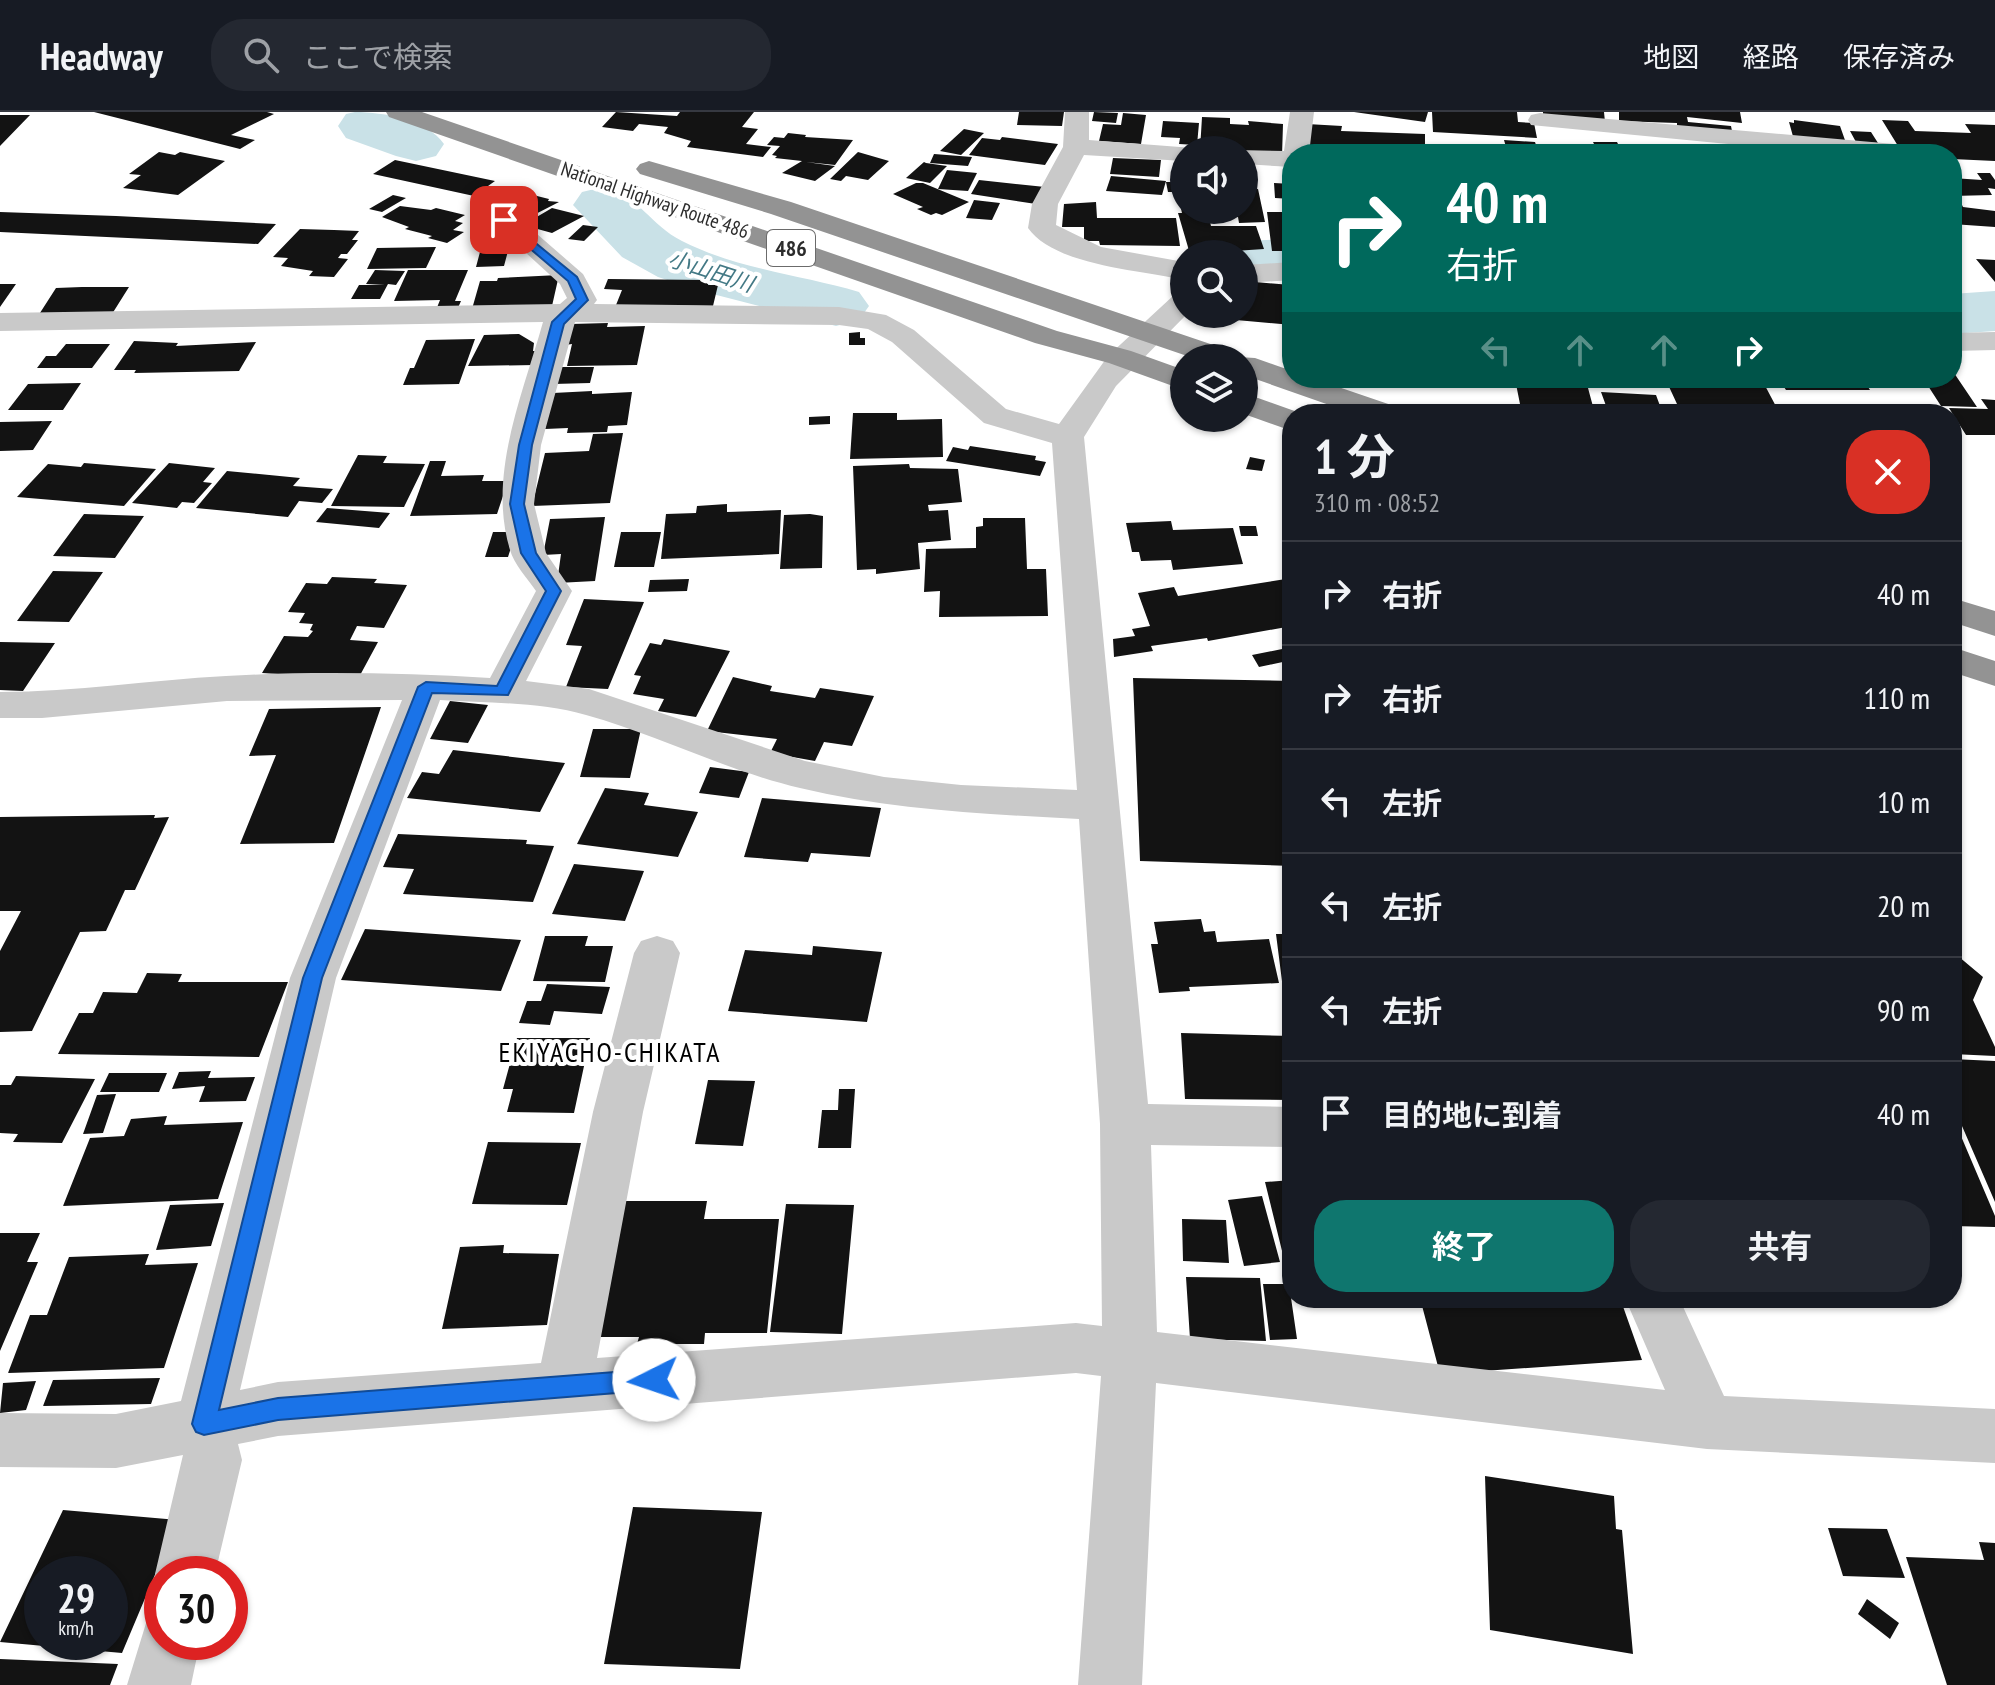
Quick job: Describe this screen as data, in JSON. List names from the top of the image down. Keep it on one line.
{"streets":{"highway":["National Highway Route 486","486"]},"districts":["EKIYACHO-CHIKATA"],"water":["小山田川"],"page":{"header":"Headway","search":"ここで検索","nav":["地図","経路","保存済み"],"turn":["40 m","右折"],"heading":["1 分","310 m · 08:52"],"list":[{"name":"右折","value":"40 m"},{"name":"右折","value":"110 m"},{"name":"左折","value":"10 m"},{"name":"左折","value":"20 m"},{"name":"左折","value":"90 m"},{"name":"目的地に到着","value":"40 m"}],"buttons":["終了","共有"],"speed":"29 km/h","limit":"30"}}
